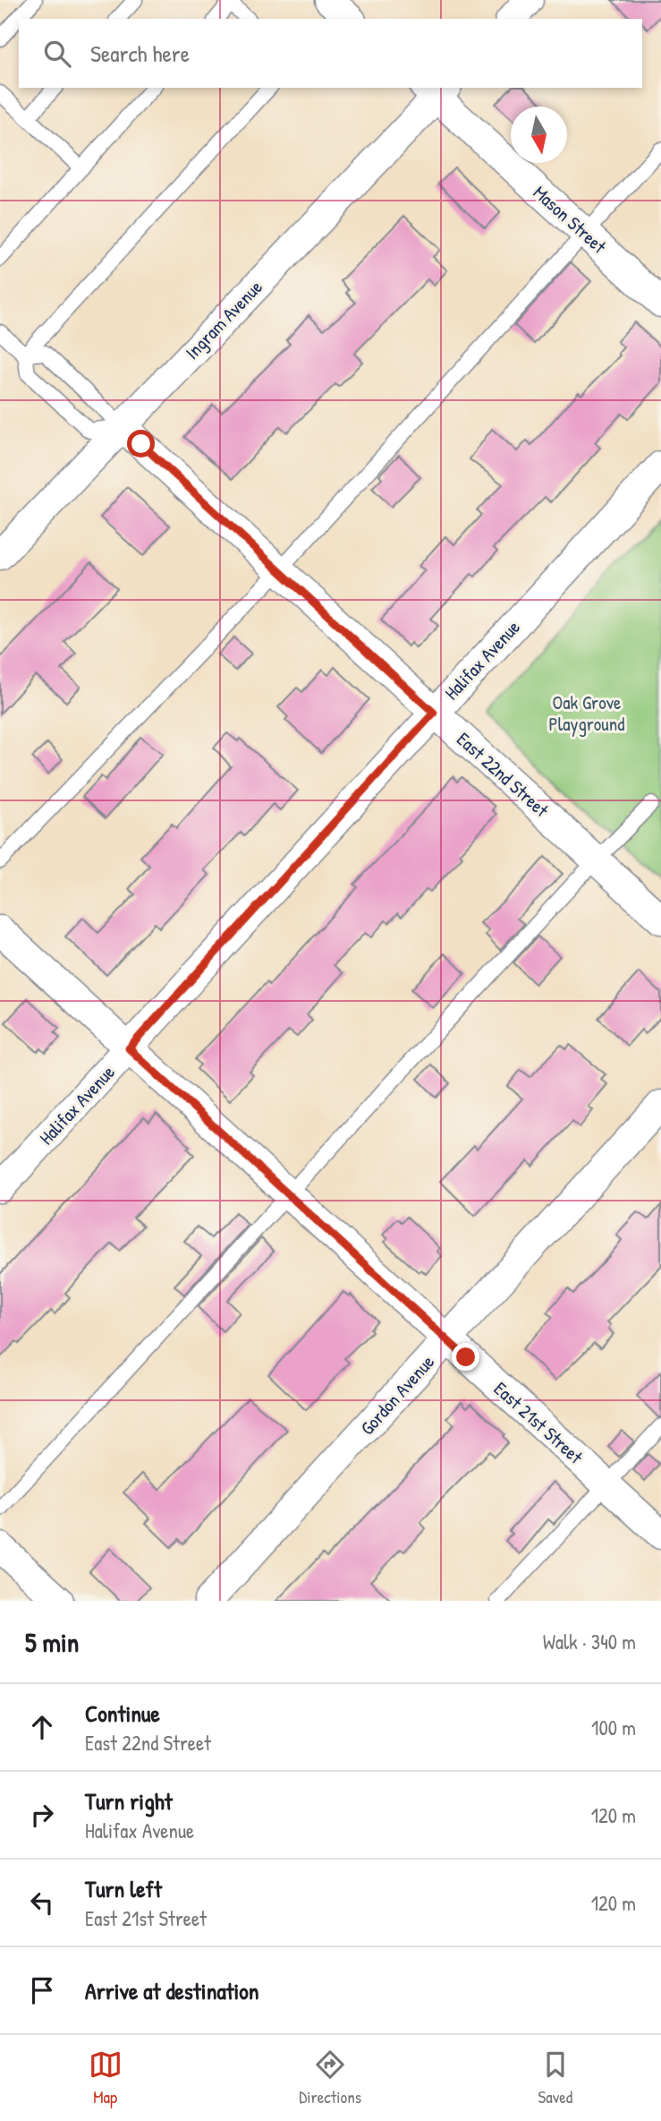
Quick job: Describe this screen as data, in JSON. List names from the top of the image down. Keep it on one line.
{"streets":{"street":["Mason Street","Ingram Avenue","Halifax Avenue","East 22nd Street","Gordon Avenue","East 21st Street"]},"crossings":[["Mason Street","Ingram Avenue"],["Ingram Avenue","East 22nd Street"],["Halifax Avenue","East 22nd Street"],["Halifax Avenue","East 21st Street"],["Gordon Avenue","East 21st Street"]],"parks":["Oak Grove Playground"],"north":"bottom","page":{"search":"Search here","heading":["5 min","Walk · 340 m"],"list":[["Continue","East 22nd Street","100 m"],["Turn right","Halifax Avenue","120 m"],["Turn left","East 21st Street","120 m"],"Arrive at destination"],"nav":["Map","Directions","Saved"]}}
